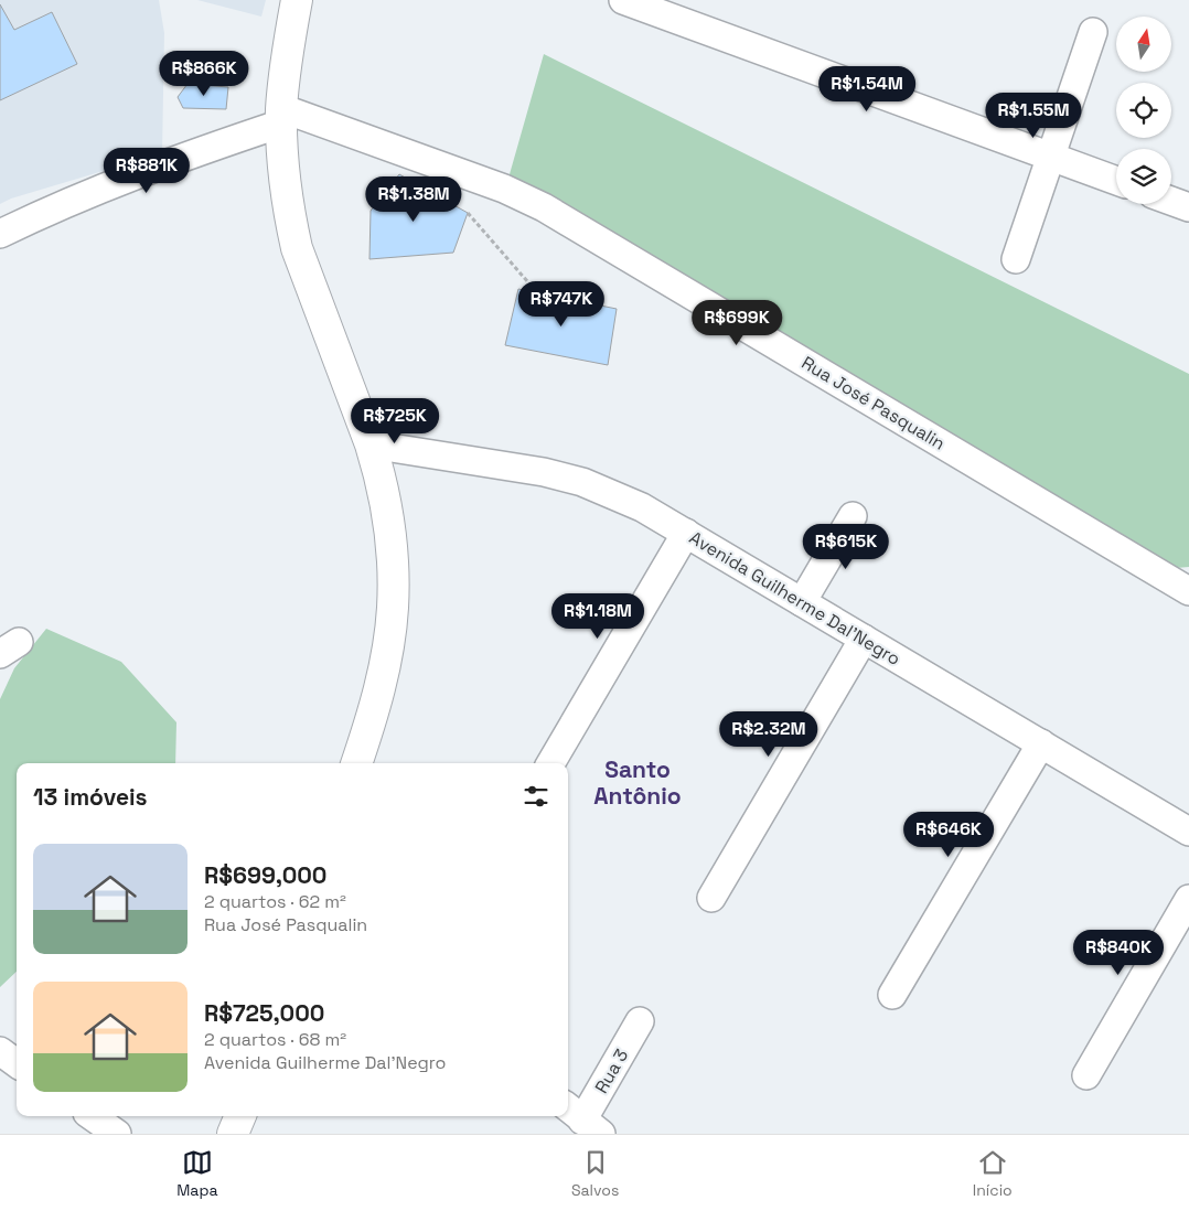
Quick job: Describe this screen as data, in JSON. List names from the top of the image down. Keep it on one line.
{"streets":{"street":["Rua José Pasqualin","Avenida Guilherme Dal'Negro","Rua 3"]},"districts":["Santo Antônio"],"north":"top","page":{"price":["R$866K","R$1.54M","R$1.55M","R$881K","R$1.38M","R$747K","R$699K","R$725K","R$615K","R$1.18M","R$2.32M","R$646K","R$840K"],"heading":"13 imóveis","list":[{"name":"R$699,000","note":"2 quartos · 62 m² · Rua José Pasqualin"},{"name":"R$725,000","note":"2 quartos · 68 m² · Avenida Guilherme Dal'Negro"}],"tabs":["Mapa","Salvos","Início"]}}
